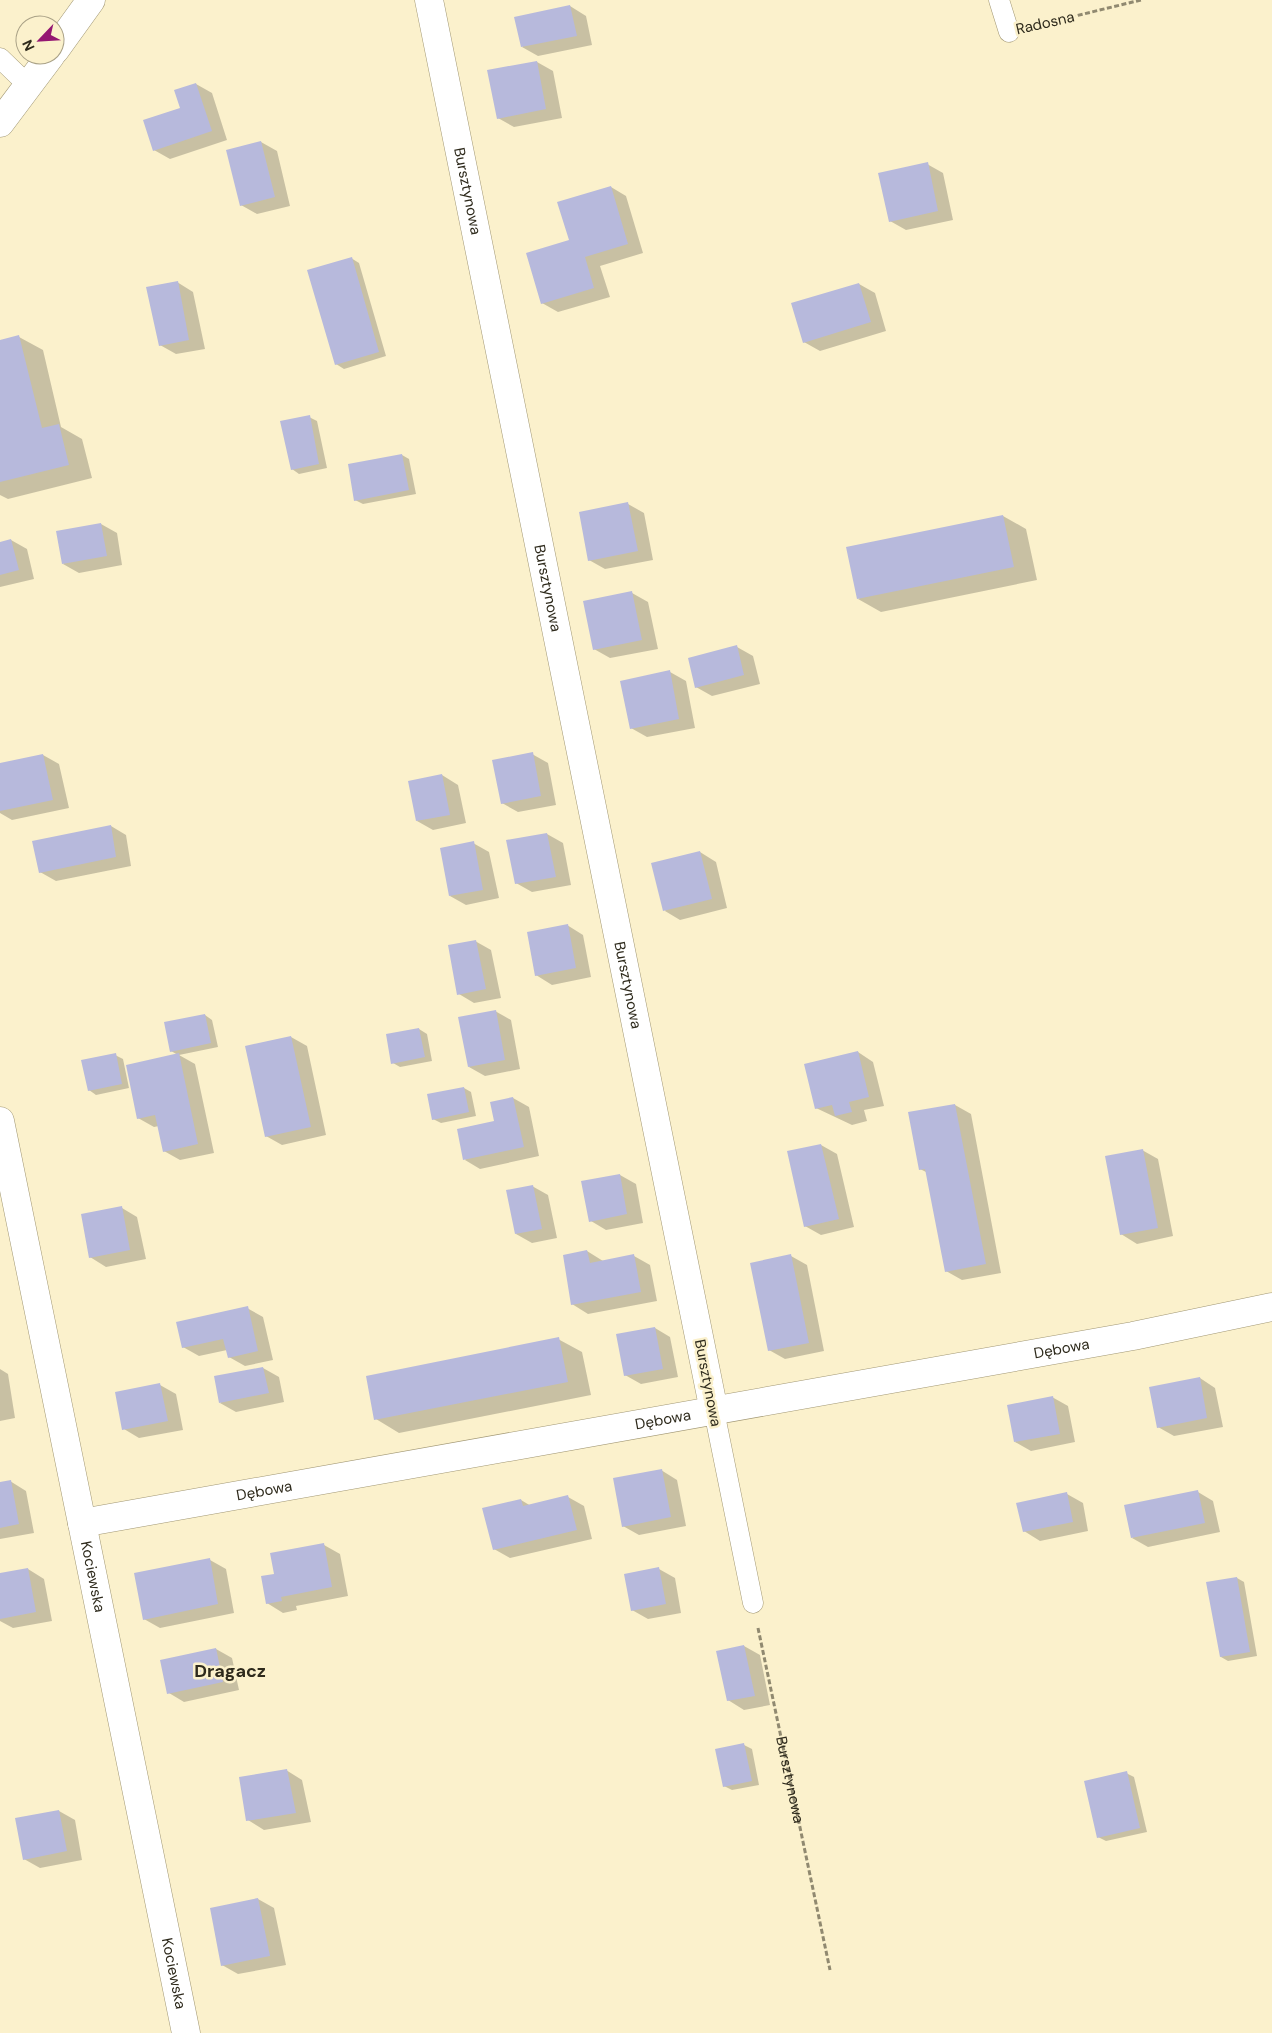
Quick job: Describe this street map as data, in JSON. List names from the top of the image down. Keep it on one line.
{"streets":{"street":["Bursztynowa","Dębowa","Kociewska"],"lane":["Radosna"]},"crossings":[["Bursztynowa","Dębowa"],["Dębowa","Kociewska"]],"districts":["Dragacz"],"north":"bottom left"}
